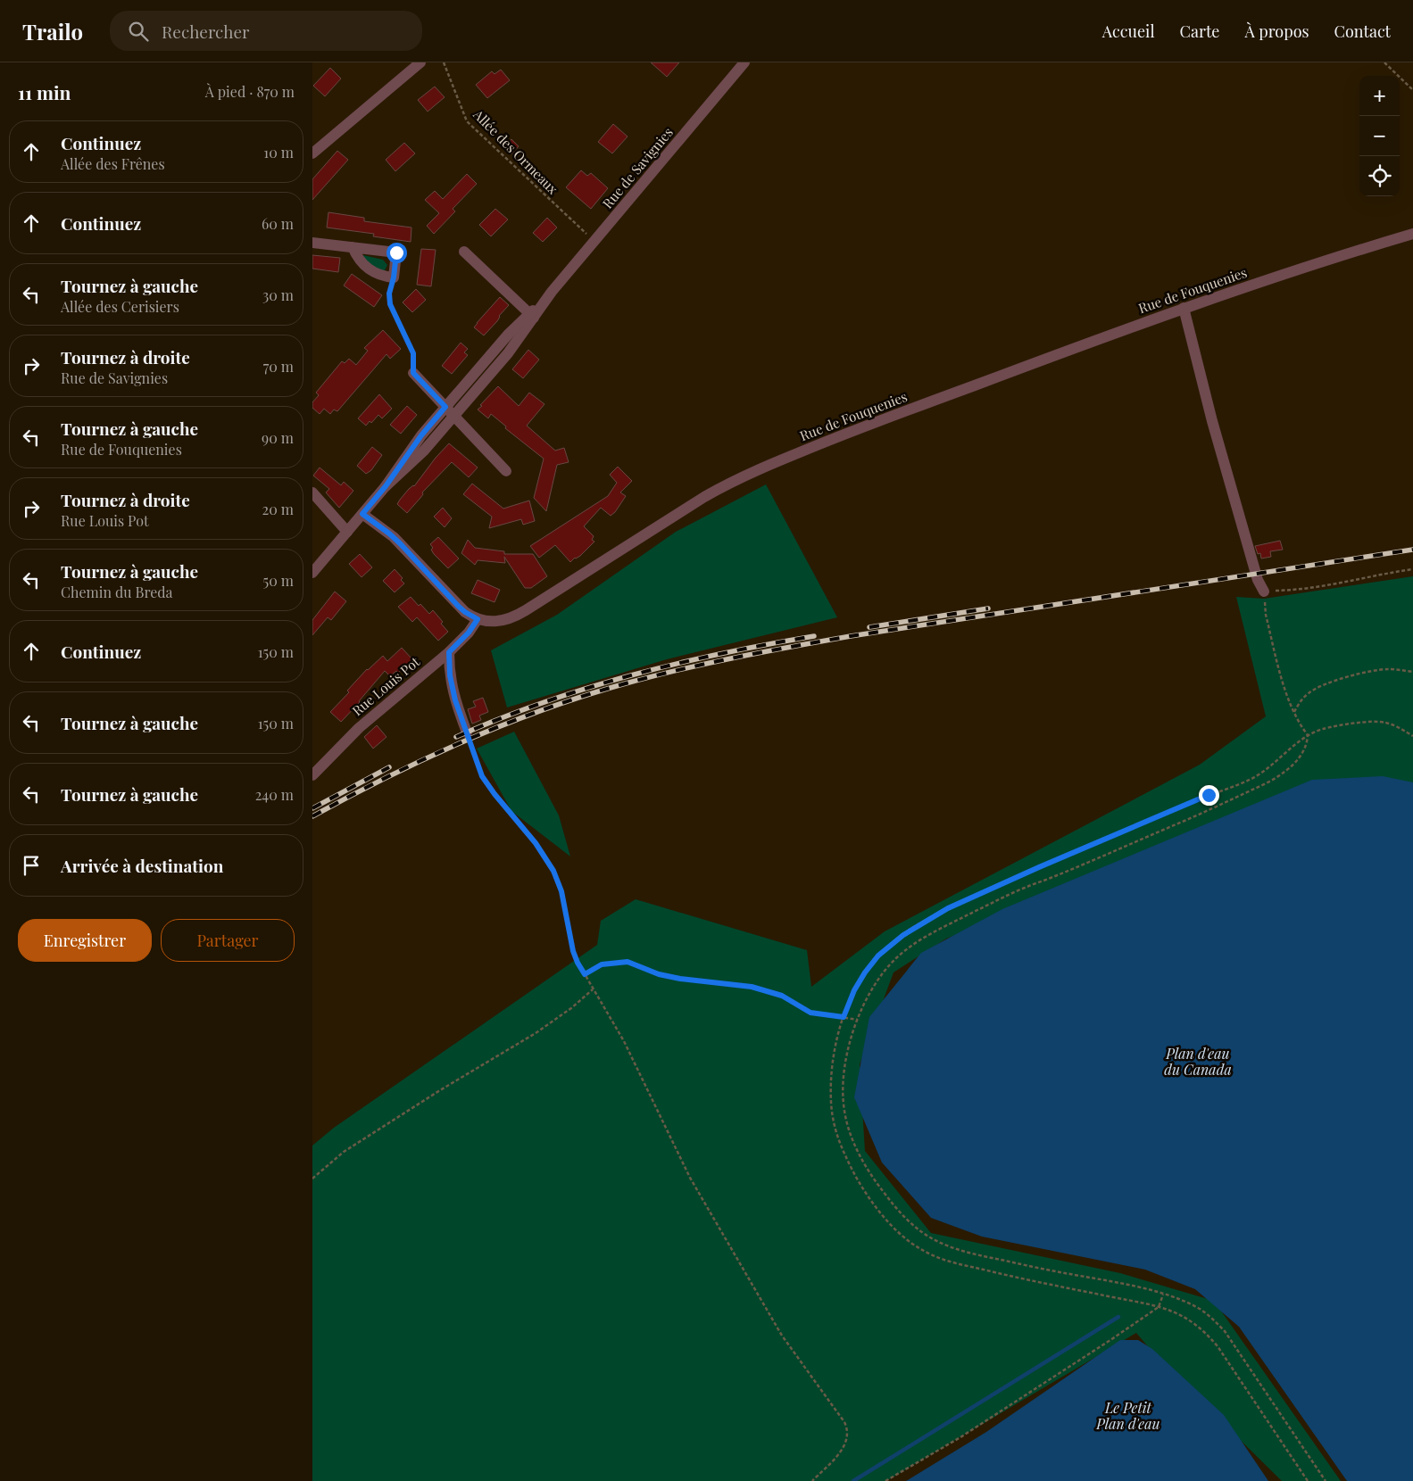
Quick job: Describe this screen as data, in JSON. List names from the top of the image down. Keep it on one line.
{"streets":{"street":["Rue de Savignies","Rue de Fouquenies","Rue Louis Pot"],"path":["Allée des Ormeaux"]},"crossings":[["Allée des Ormeaux","Rue de Savignies"],["Rue de Fouquenies","Rue Louis Pot"]],"water":["Plan d'eau du Canada","Le Petit Plan d'eau"],"page":{"header":"Trailo","search":"Rechercher","nav":["Accueil","Carte","À propos","Contact"],"heading":["11 min","À pied · 870 m"],"map_buttons":["+","−"],"list":[["Continuez","Allée des Frênes","10 m"],["Continuez","60 m"],["Tournez à gauche","Allée des Cerisiers","30 m"],["Tournez à droite","Rue de Savignies","70 m"],["Tournez à gauche","Rue de Fouquenies","90 m"],["Tournez à droite","Rue Louis Pot","20 m"],["Tournez à gauche","Chemin du Breda","50 m"],["Continuez","150 m"],["Tournez à gauche","150 m"],["Tournez à gauche","240 m"],"Arrivée à destination"],"buttons":["Enregistrer","Partager"]}}
